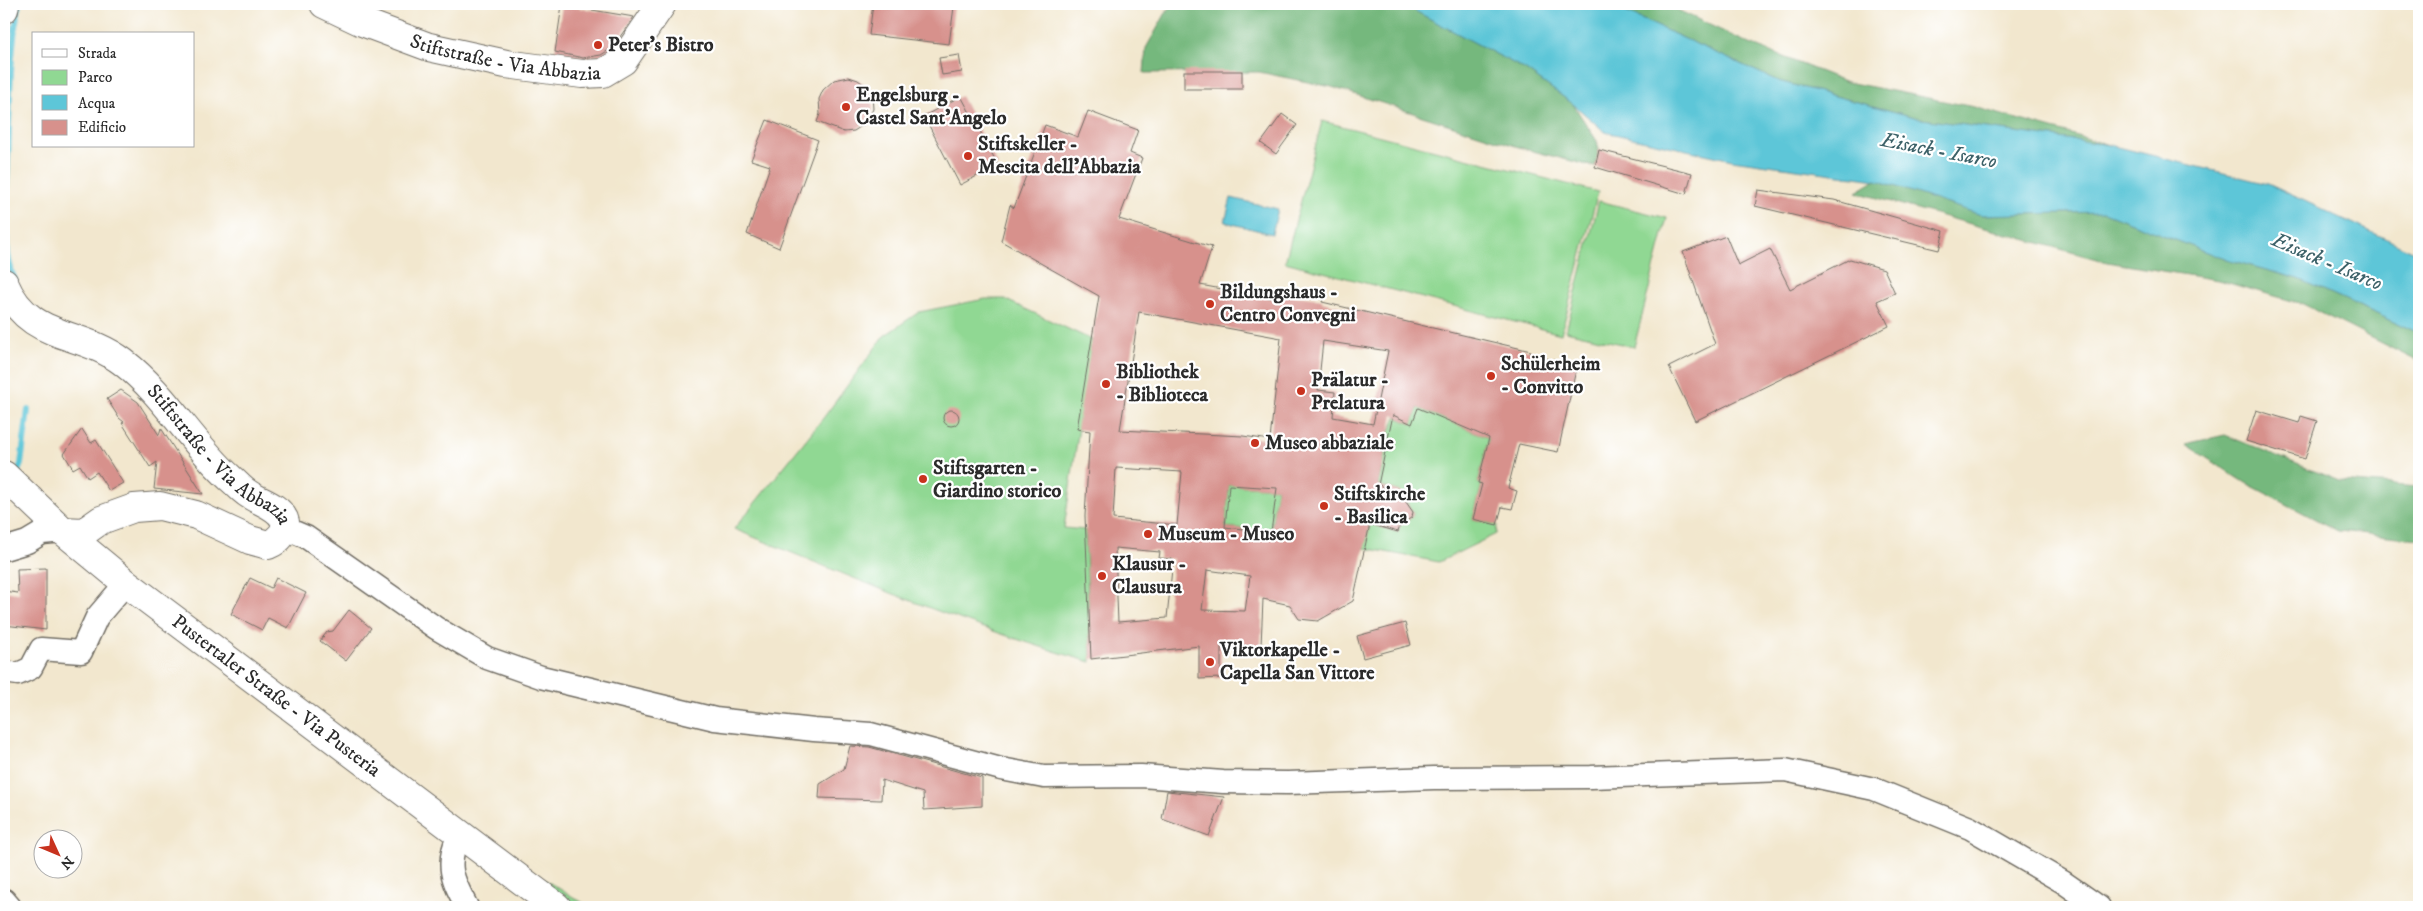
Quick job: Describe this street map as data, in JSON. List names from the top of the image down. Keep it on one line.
{"streets":{"street":["Stiftstraße - Via Abbazia","Pustertaler Straße - Via Pusteria"]},"crossings":[["Stiftstraße - Via Abbazia","Pustertaler Straße - Via Pusteria"]],"water":["Eisack - Isarco"],"places":["Peter's Bistro","Engelsburg - Castel Sant'Angelo","Stiftskeller - Mescita dell'Abbazia","Bildungshaus - Centro Convegni","Schülerheim - Convitto","Bibliothek - Biblioteca","Prälatur - Prelatura","Museo abbaziale","Stiftsgarten - Giardino storico","Stiftskirche - Basilica","Museum - Museo","Klausur - Clausura","Viktorkapelle - Capella San Vittore"],"legend":["Strada","Parco","Acqua","Edificio"],"north":"bottom right"}
